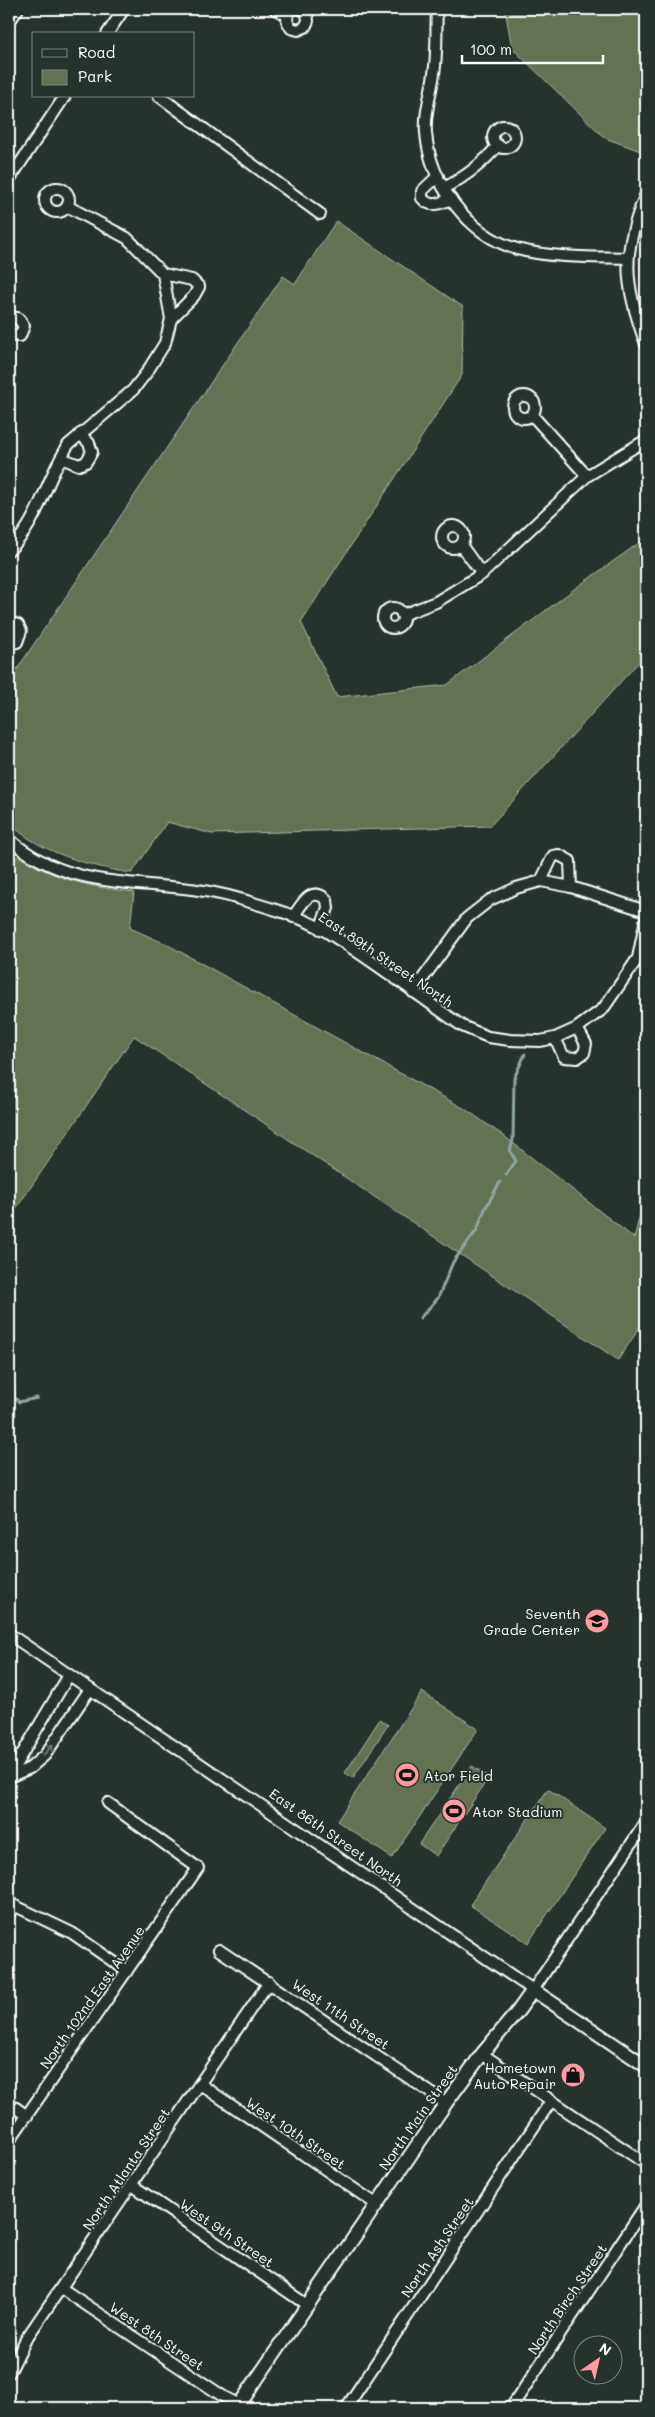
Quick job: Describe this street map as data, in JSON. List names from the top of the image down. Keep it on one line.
{"streets":{"main road":["East 86th Street North","North Main Street"],"street":["East 89th Street North","North 102nd East Avenue","West 11th Street","West 10th Street","North Atlanta Street","West 9th Street","North Ash Street","North Birch Street","West 8th Street"]},"crossings":[["East 86th Street North","North Main Street"],["West 11th Street","North Main Street"],["West 11th Street","North Atlanta Street"],["North Main Street","West 10th Street"],["North Main Street","West 9th Street"],["North Main Street","West 8th Street"],["West 10th Street","North Atlanta Street"],["North Atlanta Street","West 9th Street"],["North Atlanta Street","West 8th Street"]],"places":{"school or university":["Seventh Grade Center"],"sports":["Ator Field","Ator Stadium"],"shop":["Hometown Auto Repair"]},"legend":["Road","Park"],"scale_bar":"100 m","north":"top right"}
